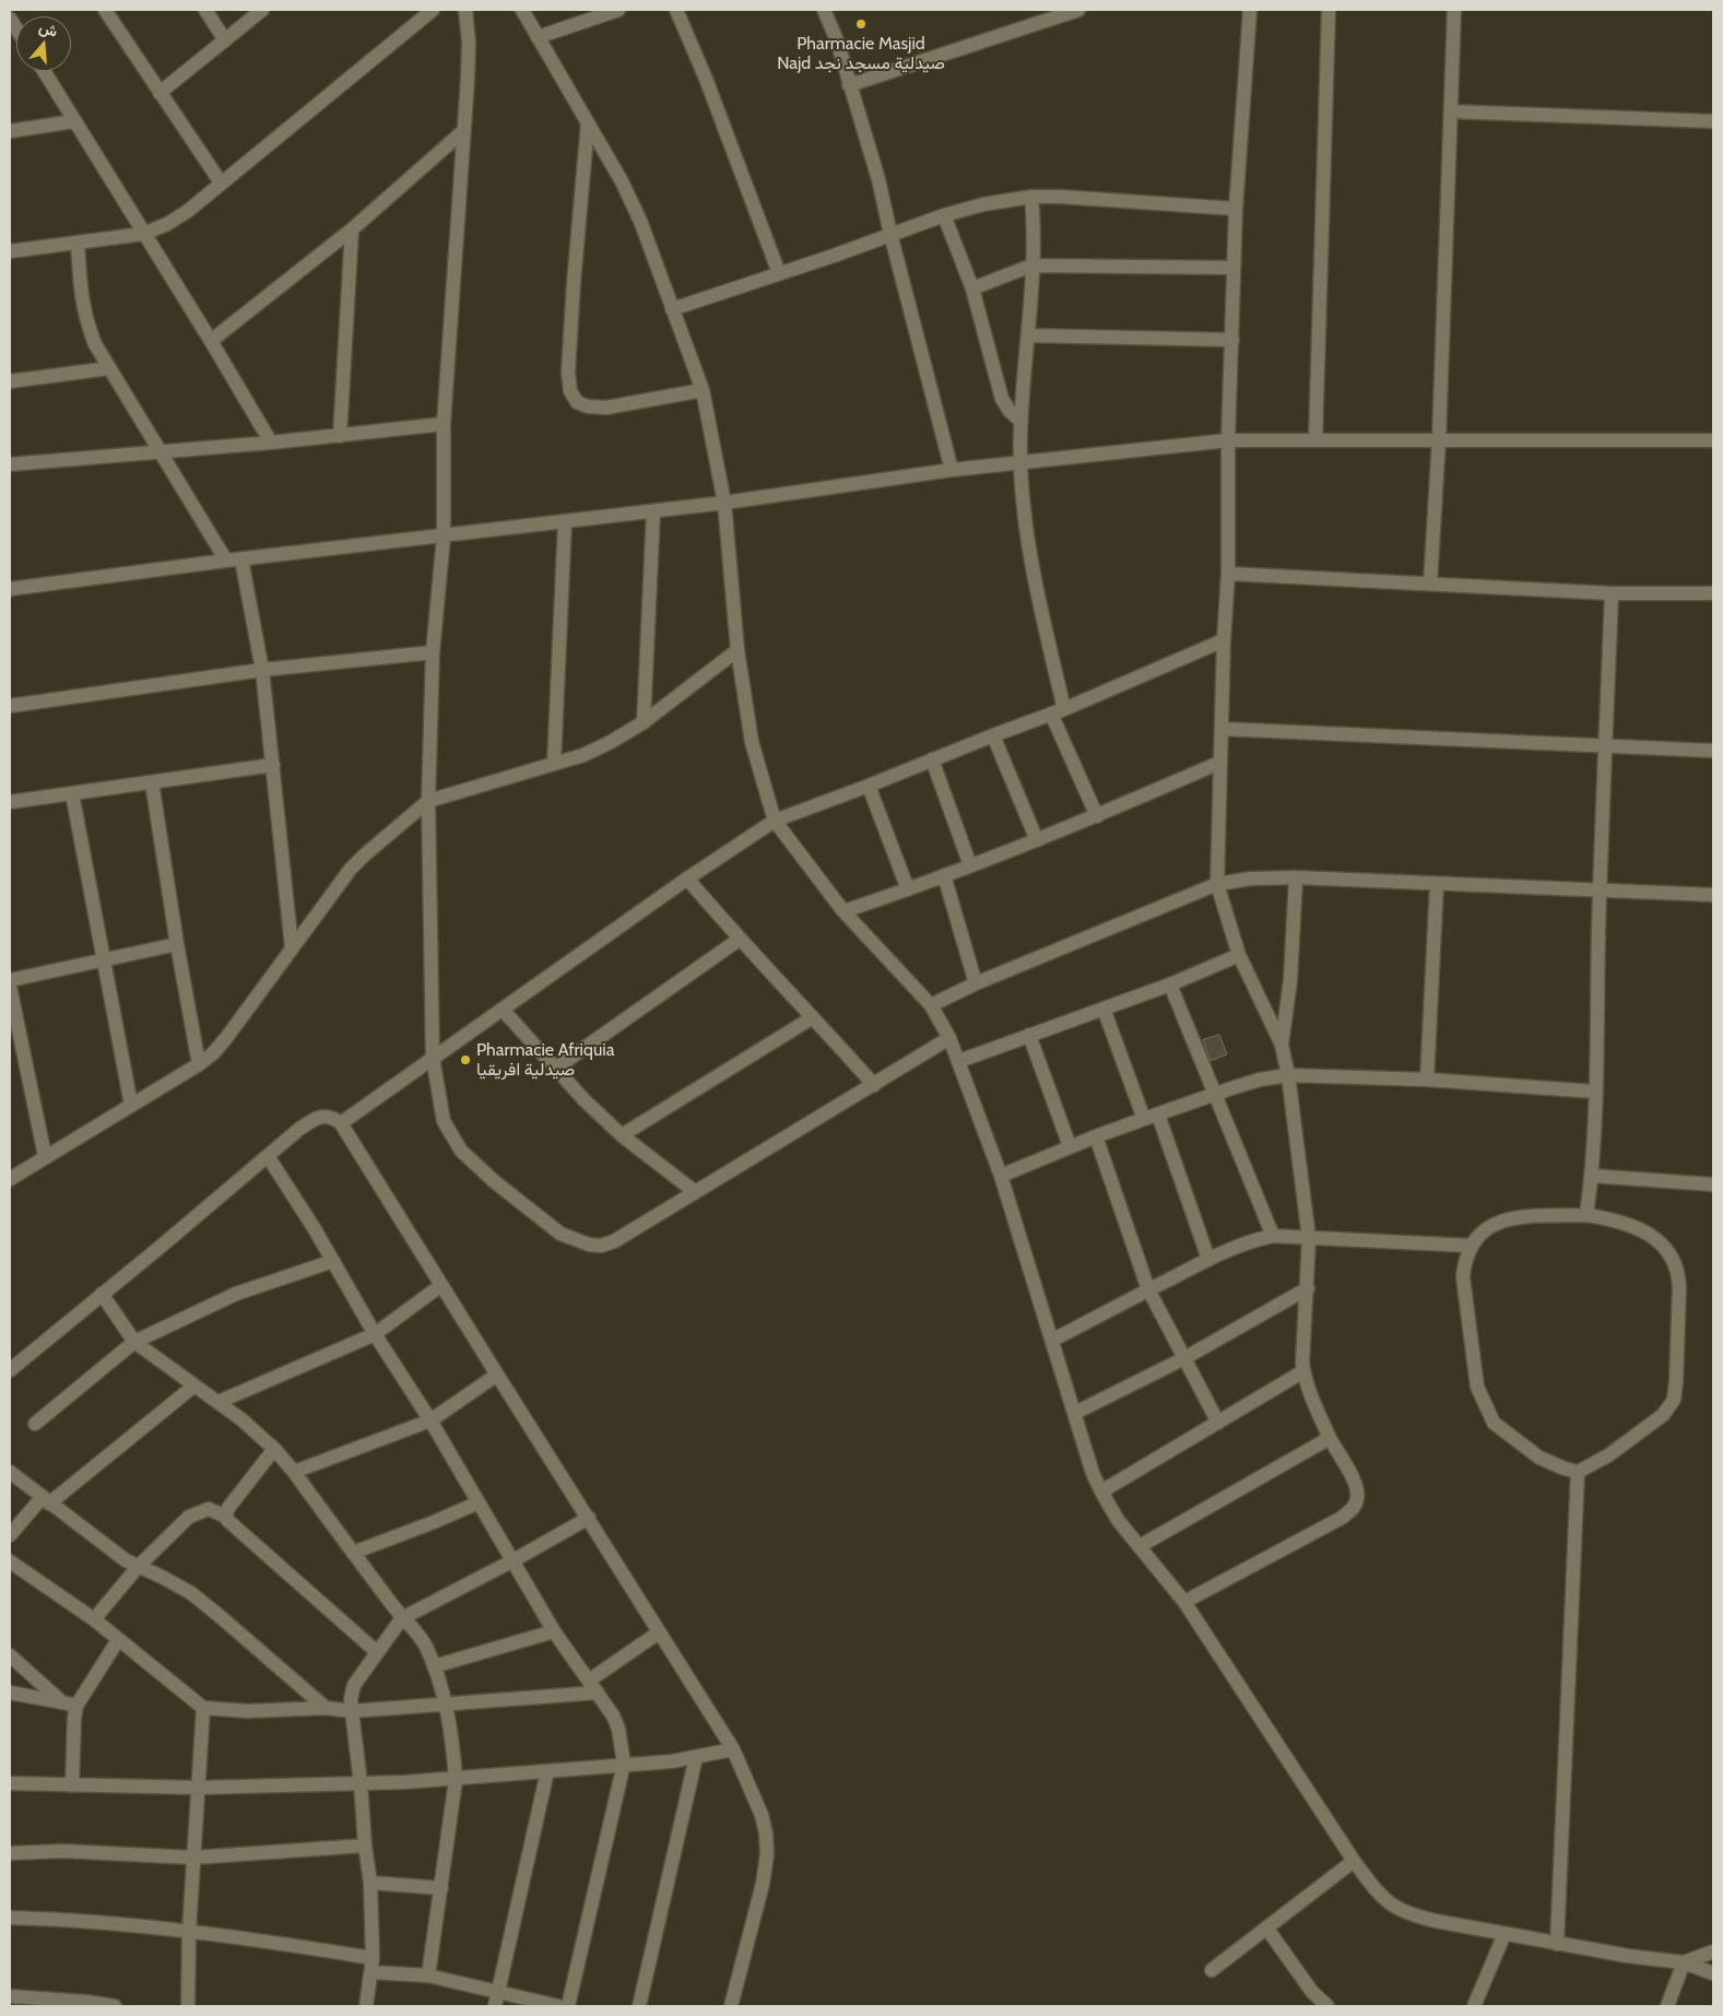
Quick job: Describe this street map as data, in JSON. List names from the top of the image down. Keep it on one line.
{"places":["Pharmacie Masjid Najd صيدلية مسجد نجد","Pharmacie Afriquia صيدلية افريقيا"],"north":"top"}
